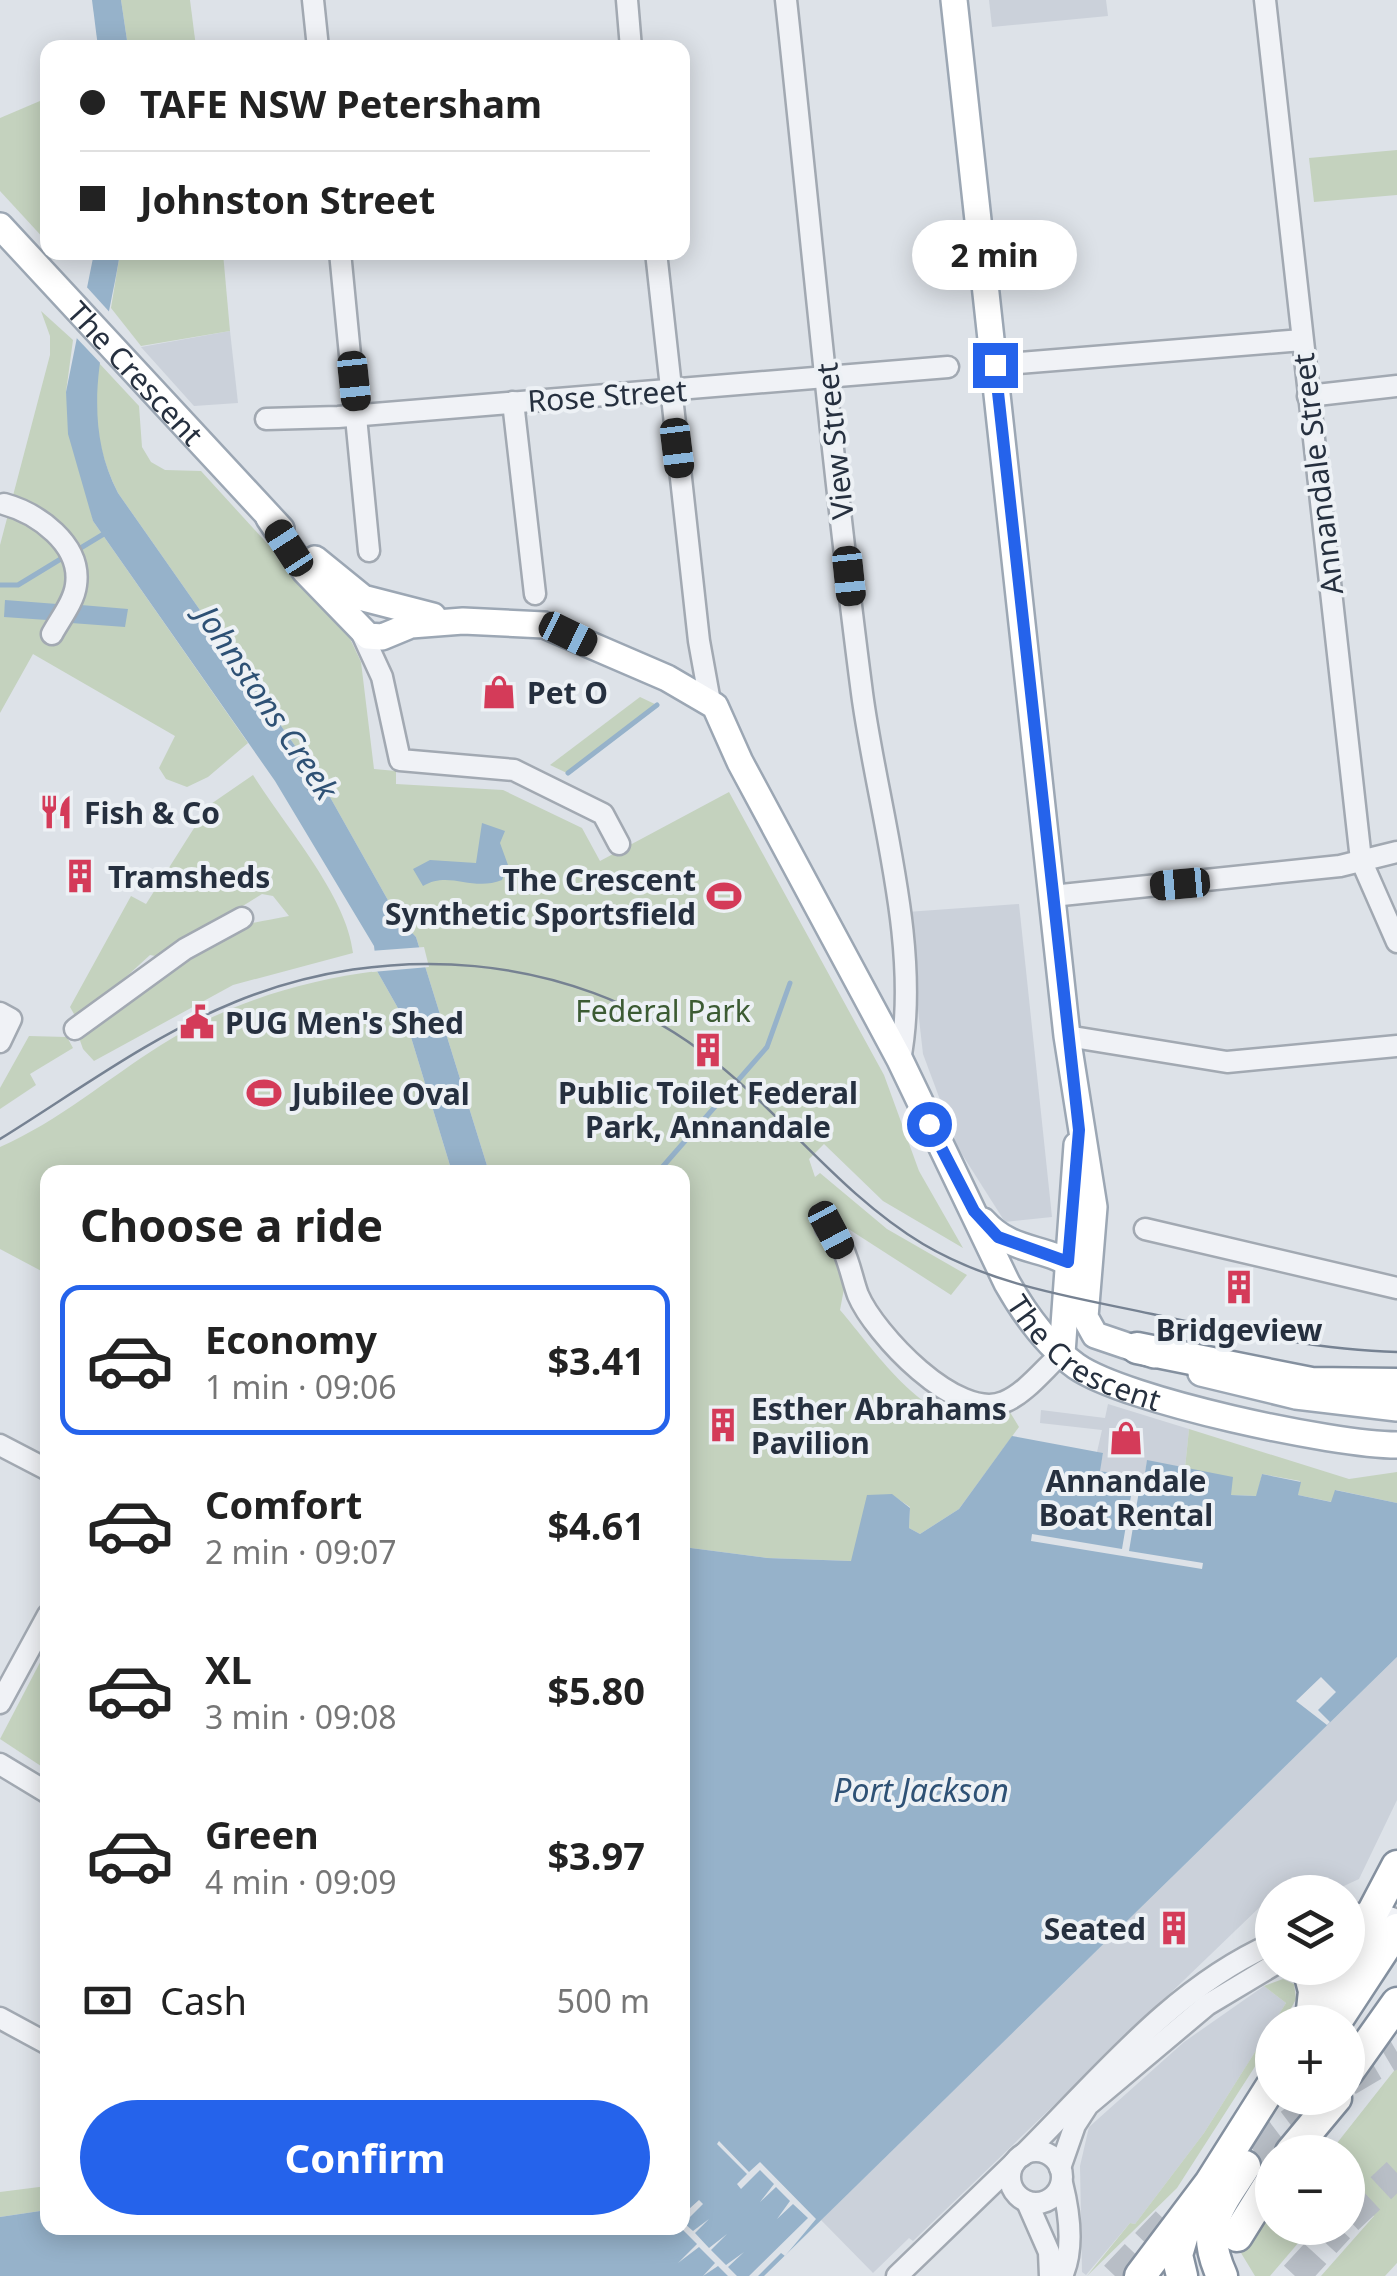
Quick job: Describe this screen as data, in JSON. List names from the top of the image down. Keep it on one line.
{"streets":{"main road":["The Crescent"],"street":["Rose Street","View Street","Annandale Street"]},"crossings":[["The Crescent","View Street"],["Rose Street","View Street"]],"water":["Johnstons Creek","Port Jackson"],"parks":["Federal Park"],"places":{"shop":["Pet O","Annandale Boat Rental"],"restaurant":["Fish & Co"],"building":["Tramsheds","Public Toilet Federal Park, Annandale","Bridgeview","Esther Abrahams Pavilion","Seated"],"sports":["The Crescent Synthetic Sportsfield","Jubilee Oval"],"public building":["PUG Men's Shed"]},"page":{"banner":["TAFE NSW Petersham","Johnston Street"],"bubble":"2 min","heading":"Choose a ride","list":[{"name":"Economy","note":"1 min · 09:06","value":"$3.41"},{"name":"Comfort","note":"2 min · 09:07","value":"$4.61"},{"name":"XL","note":"3 min · 09:08","value":"$5.80"},{"name":"Green","note":"4 min · 09:09","value":"$3.97"}],"map_buttons":["+","−"],"pay":["Cash","500 m"],"buttons":"Confirm"}}
